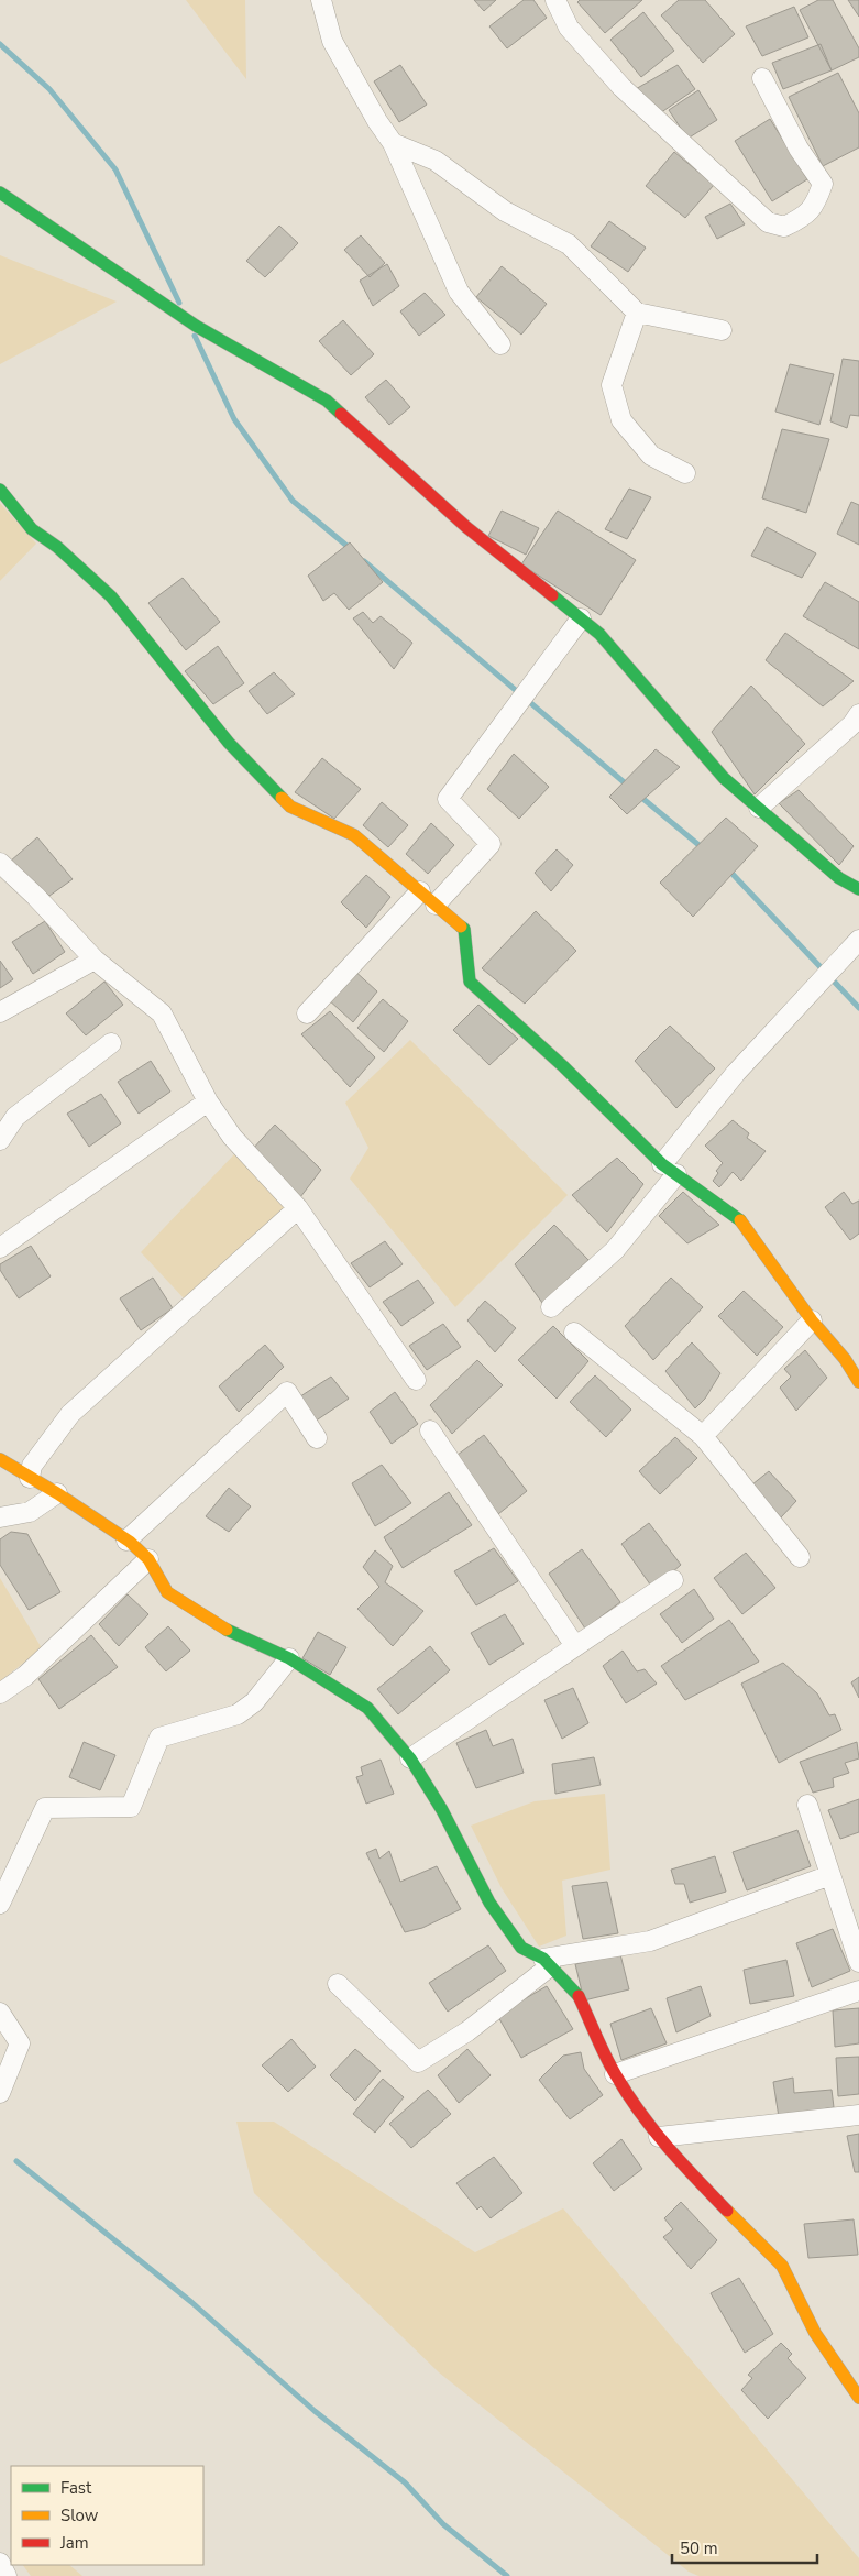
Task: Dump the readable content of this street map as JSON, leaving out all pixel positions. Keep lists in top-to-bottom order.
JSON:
{
  "legend": ["Fast", "Slow", "Jam"],
  "scale_bar": "50 m"
}
